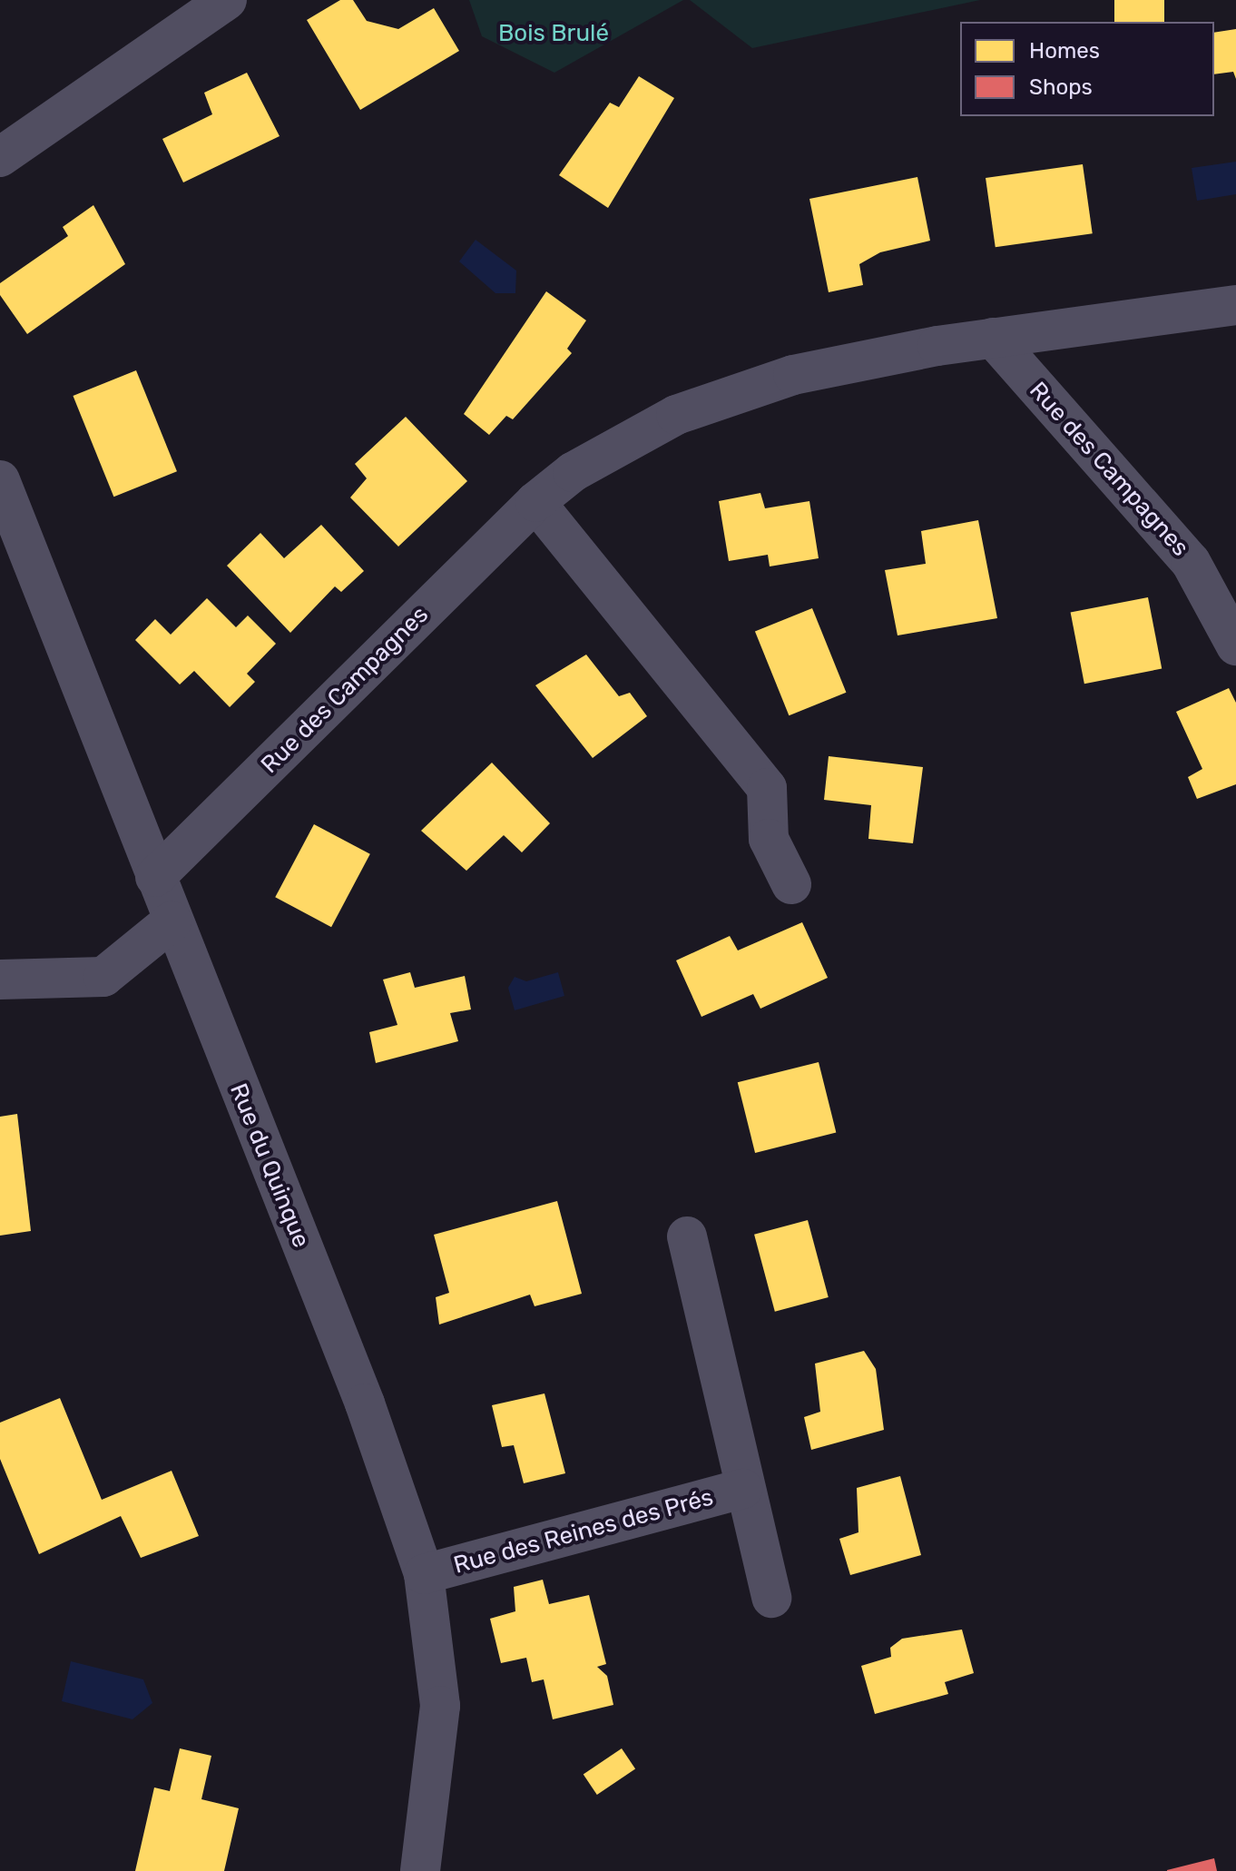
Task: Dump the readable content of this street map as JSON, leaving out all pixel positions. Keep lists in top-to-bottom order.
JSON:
{
  "streets": {
    "street": ["Rue des Campagnes", "Rue du Quinque", "Rue des Reines des Prés"]
  },
  "crossings": [
    ["Rue des Campagnes", "Rue du Quinque"],
    ["Rue du Quinque", "Rue des Reines des Prés"]
  ],
  "parks": ["Bois Brulé"],
  "legend": ["Homes", "Shops"]
}
